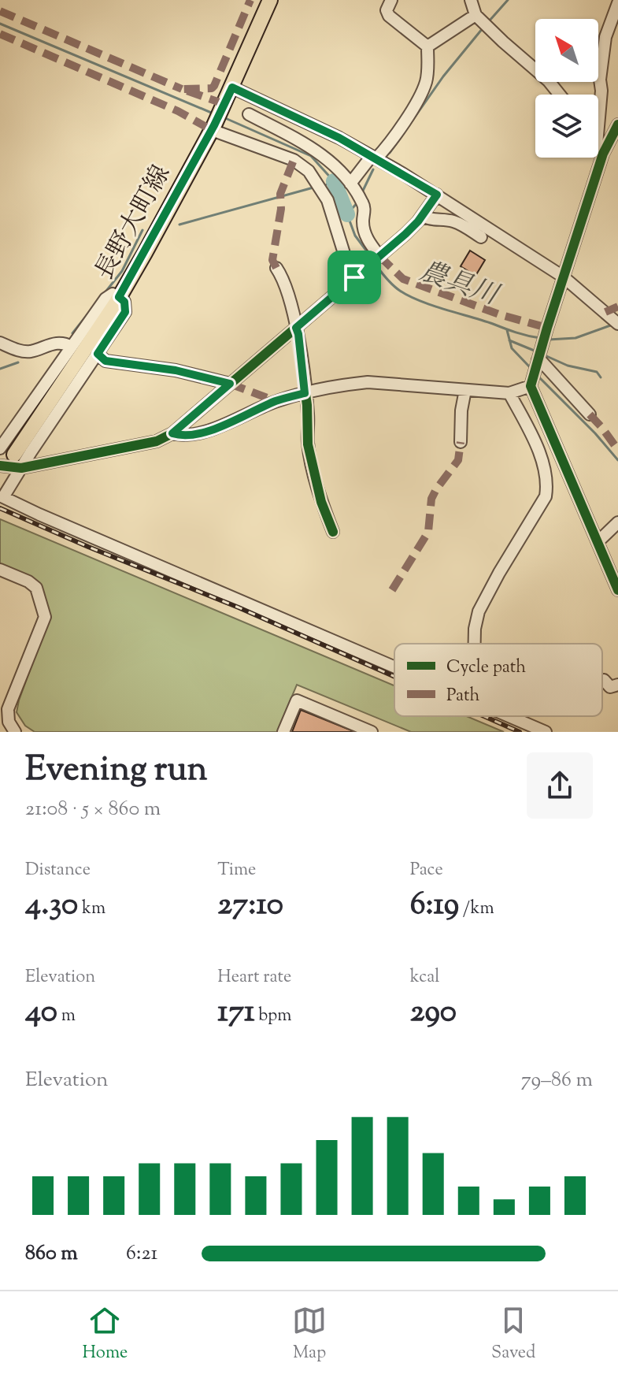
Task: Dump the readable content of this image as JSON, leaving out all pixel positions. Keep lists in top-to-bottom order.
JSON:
{
  "streets": {
    "main road": ["長野大町線"]
  },
  "water": ["農具川"],
  "legend": ["Cycle path", "Path"],
  "north": "top left",
  "page": {
    "heading": ["Evening run", "21:08 · 5 × 860 m"],
    "stats": [
      ["Distance", "4.30 km"],
      ["Time", "27:10"],
      ["Pace", "6:19 /km"],
      ["Elevation", "40 m"],
      ["Heart rate", "171 bpm"],
      ["kcal", "290"]
    ],
    "chart": ["Elevation", "79–86 m"],
    "list": [
      {
        "name": "860 m",
        "note": "6:21"
      }
    ],
    "tabs": ["Home", "Map", "Saved"]
  }
}
